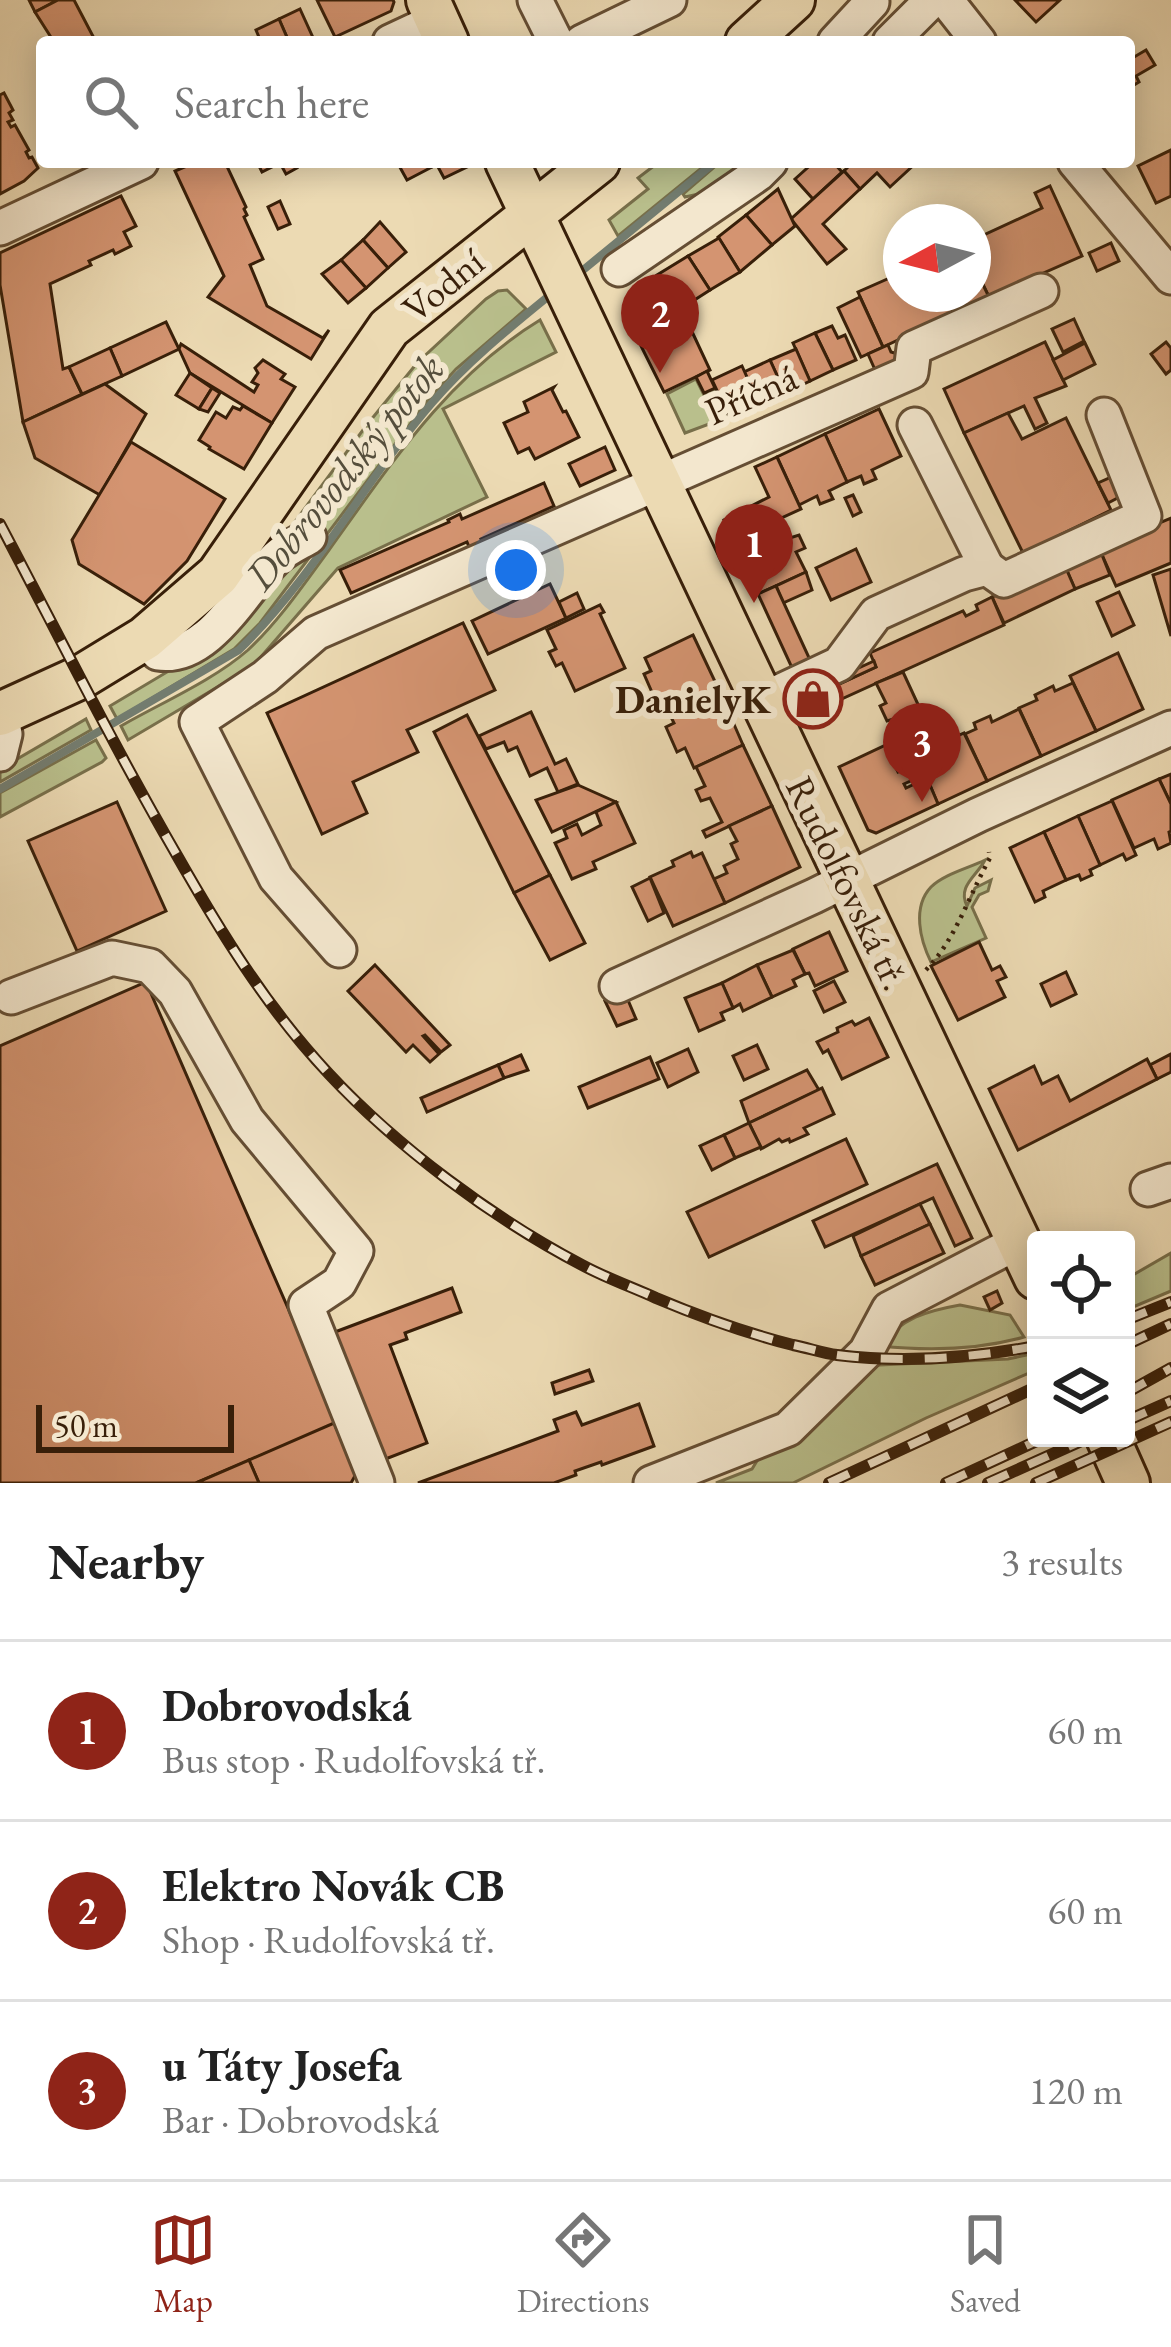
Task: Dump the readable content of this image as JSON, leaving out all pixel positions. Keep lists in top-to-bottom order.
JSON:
{
  "streets": {
    "main road": ["Vodní", "Rudolfovská tř."],
    "street": ["Příčná"]
  },
  "crossings": [
    ["Vodní", "Rudolfovská tř."],
    ["Příčná", "Rudolfovská tř."]
  ],
  "water": ["Dobrovodský potok"],
  "places": {
    "shop": ["DanielyK"]
  },
  "scale_bar": "50 m",
  "north": "left",
  "page": {
    "search": "Search here",
    "pins": ["2", "1", "3"],
    "scale": "50 m",
    "heading": ["Nearby", "3 results"],
    "list": [
      {
        "mark": "1",
        "name": "Dobrovodská",
        "note": "Bus stop · Rudolfovská tř.",
        "value": "60 m"
      },
      {
        "mark": "2",
        "name": "Elektro Novák CB",
        "note": "Shop · Rudolfovská tř.",
        "value": "60 m"
      },
      {
        "mark": "3",
        "name": "u Táty Josefa",
        "note": "Bar · Dobrovodská",
        "value": "120 m"
      }
    ],
    "nav": ["Map", "Directions", "Saved"]
  }
}
